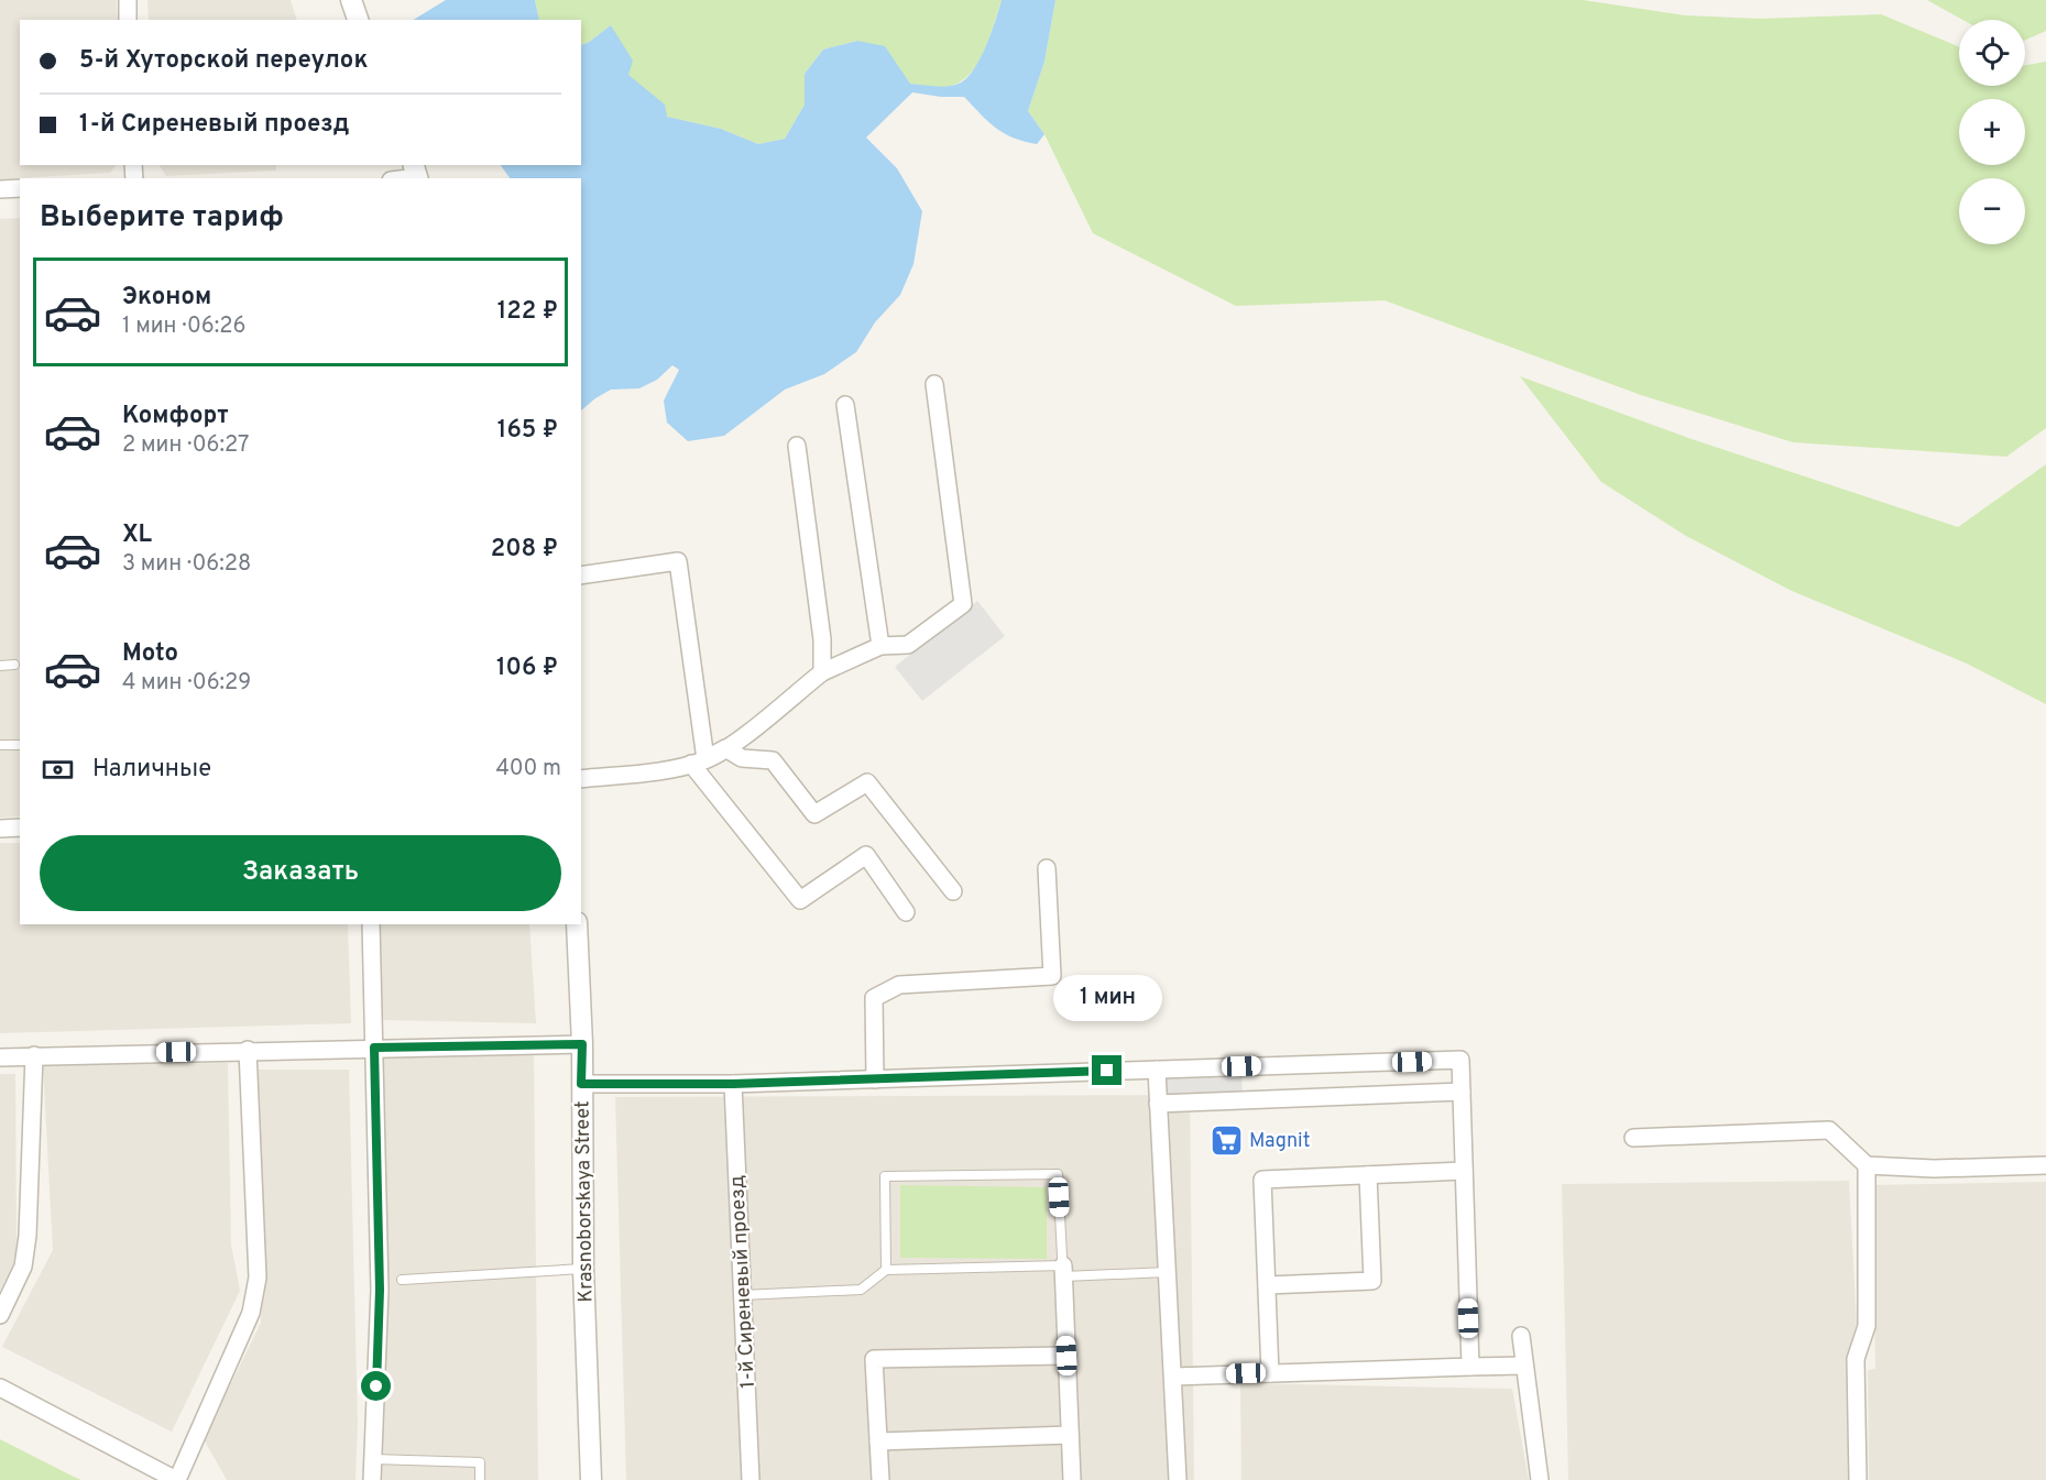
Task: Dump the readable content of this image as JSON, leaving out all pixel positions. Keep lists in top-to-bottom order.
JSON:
{
  "streets": {
    "street": ["Krasnoborskaya Street", "1-й Сиреневый проезд"]
  },
  "places": {
    "supermarket": ["Magnit"]
  },
  "page": {
    "map_buttons": ["+", "−"],
    "banner": ["5-й Хуторской переулок", "1-й Сиреневый проезд"],
    "heading": "Выберите тариф",
    "list": [
      {
        "name": "Эконом",
        "note": "1 мин · 06:26",
        "value": "122 ₽"
      },
      {
        "name": "Комфорт",
        "note": "2 мин · 06:27",
        "value": "165 ₽"
      },
      {
        "name": "XL",
        "note": "3 мин · 06:28",
        "value": "208 ₽"
      },
      {
        "name": "Moto",
        "note": "4 мин · 06:29",
        "value": "106 ₽"
      }
    ],
    "pay": ["Наличные", "400 m"],
    "buttons": "Заказать",
    "bubble": "1 мин"
  }
}
